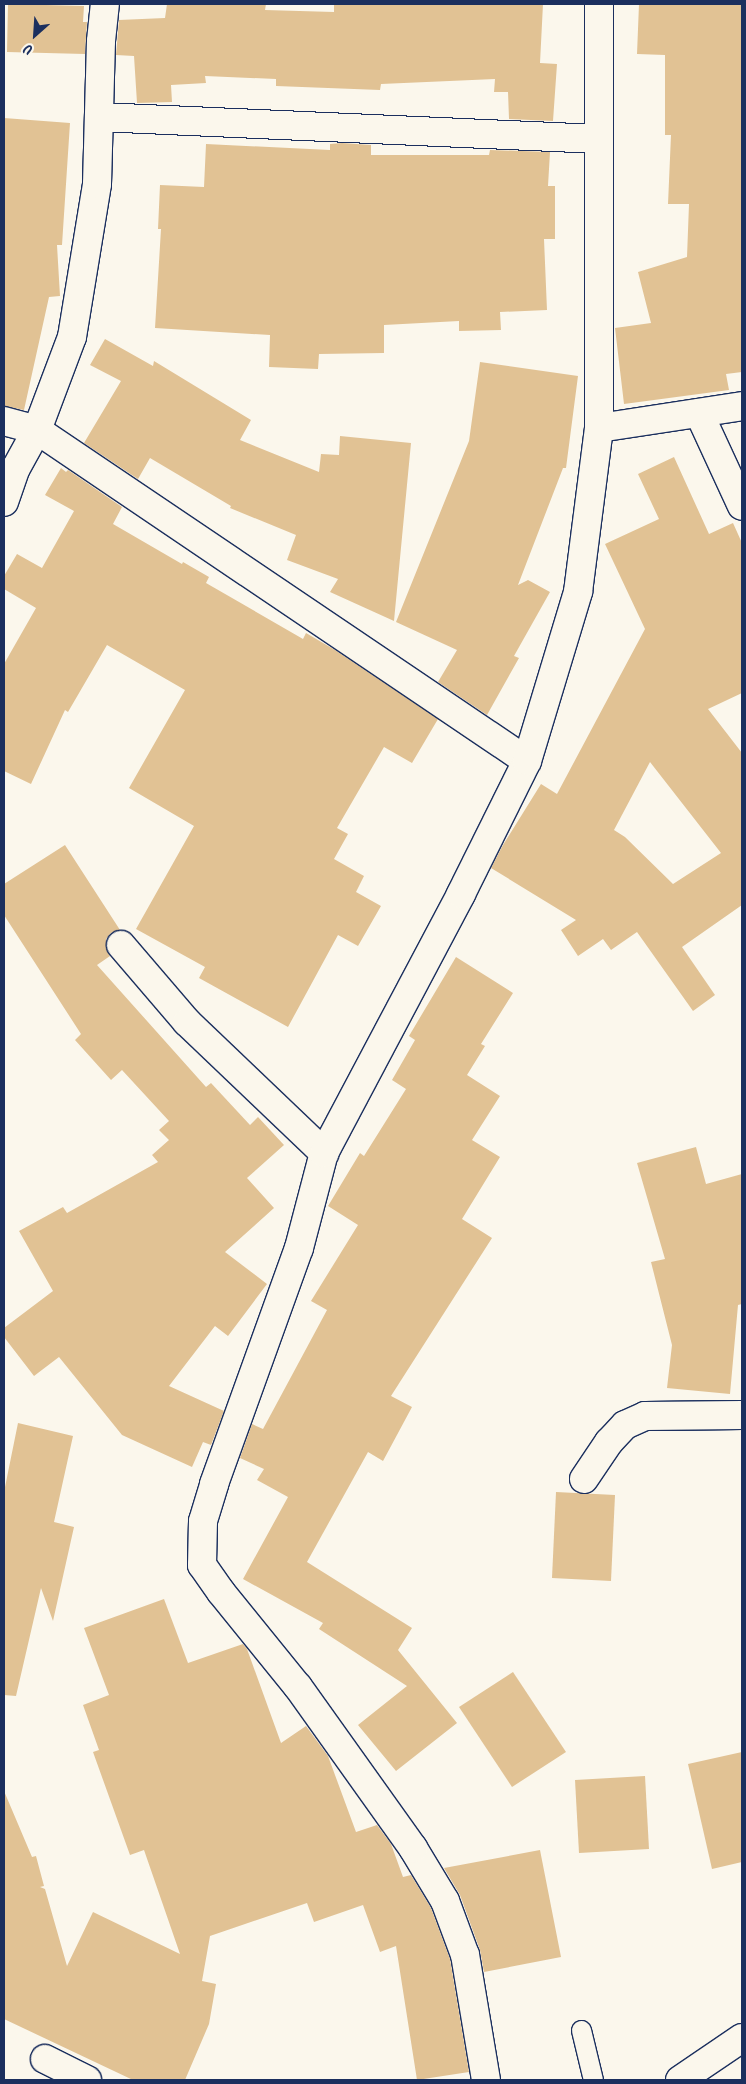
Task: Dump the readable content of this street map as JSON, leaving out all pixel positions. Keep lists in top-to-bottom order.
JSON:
{
  "north": "bottom left"
}
